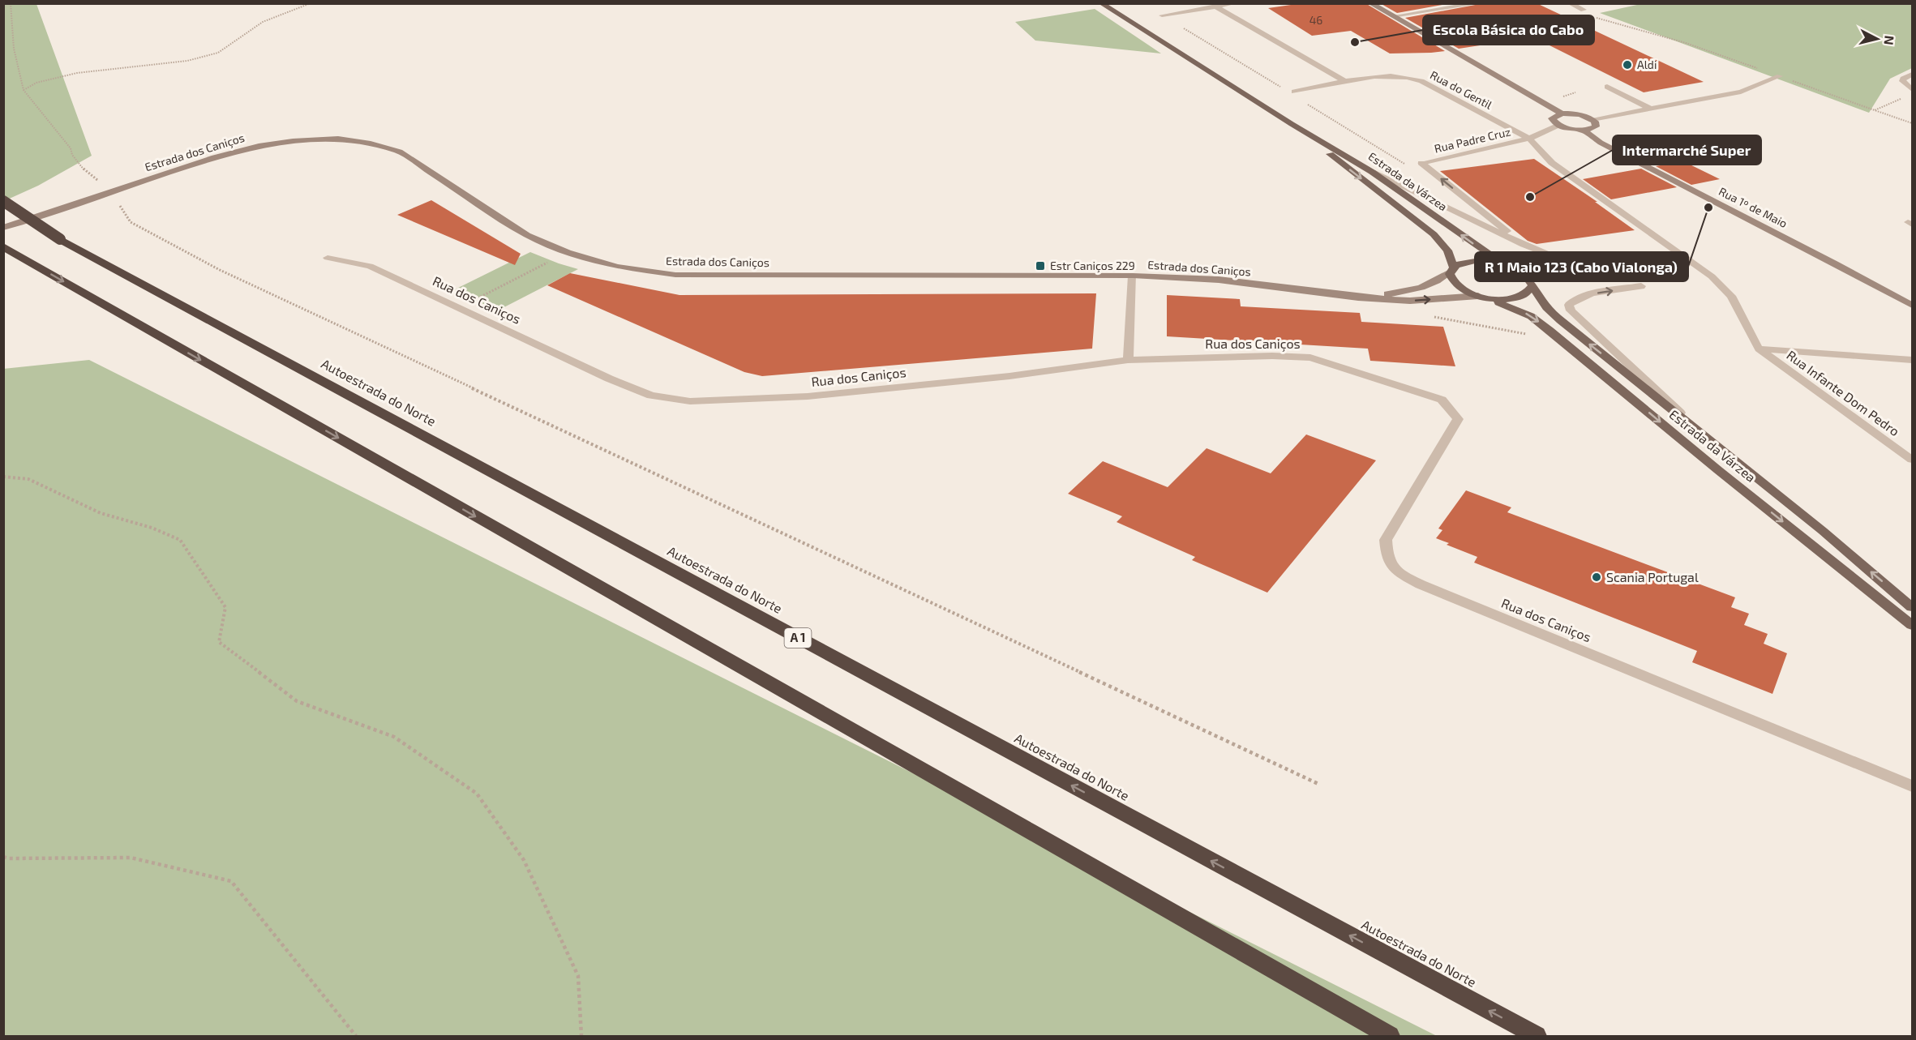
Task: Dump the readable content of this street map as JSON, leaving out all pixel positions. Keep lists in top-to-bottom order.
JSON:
{
  "streets": {
    "highway": ["Autoestrada do Norte", "A 1"],
    "main road": ["Estrada da Várzea"],
    "street": [
      "Rua do Gentil",
      "Rua Padre Cruz",
      "Estrada dos Caniços",
      "Rua 1º de Maio",
      "Rua dos Caniços",
      "Rua Infante Dom Pedro"
    ]
  },
  "crossings": [
    ["Rua do Gentil", "Rua Padre Cruz"],
    ["Rua do Gentil", "Rua Infante Dom Pedro"],
    ["Estrada dos Caniços", "Estrada da Várzea"]
  ],
  "places": {
    "other": [
      "Escola Básica do Cabo",
      "Aldi",
      "Intermarché Super",
      "R 1 Maio 123 (Cabo Vialonga)",
      "Scania Portugal"
    ],
    "transit": ["Estr Caniços 229"]
  },
  "house_numbers": ["46"],
  "north": "right"
}
